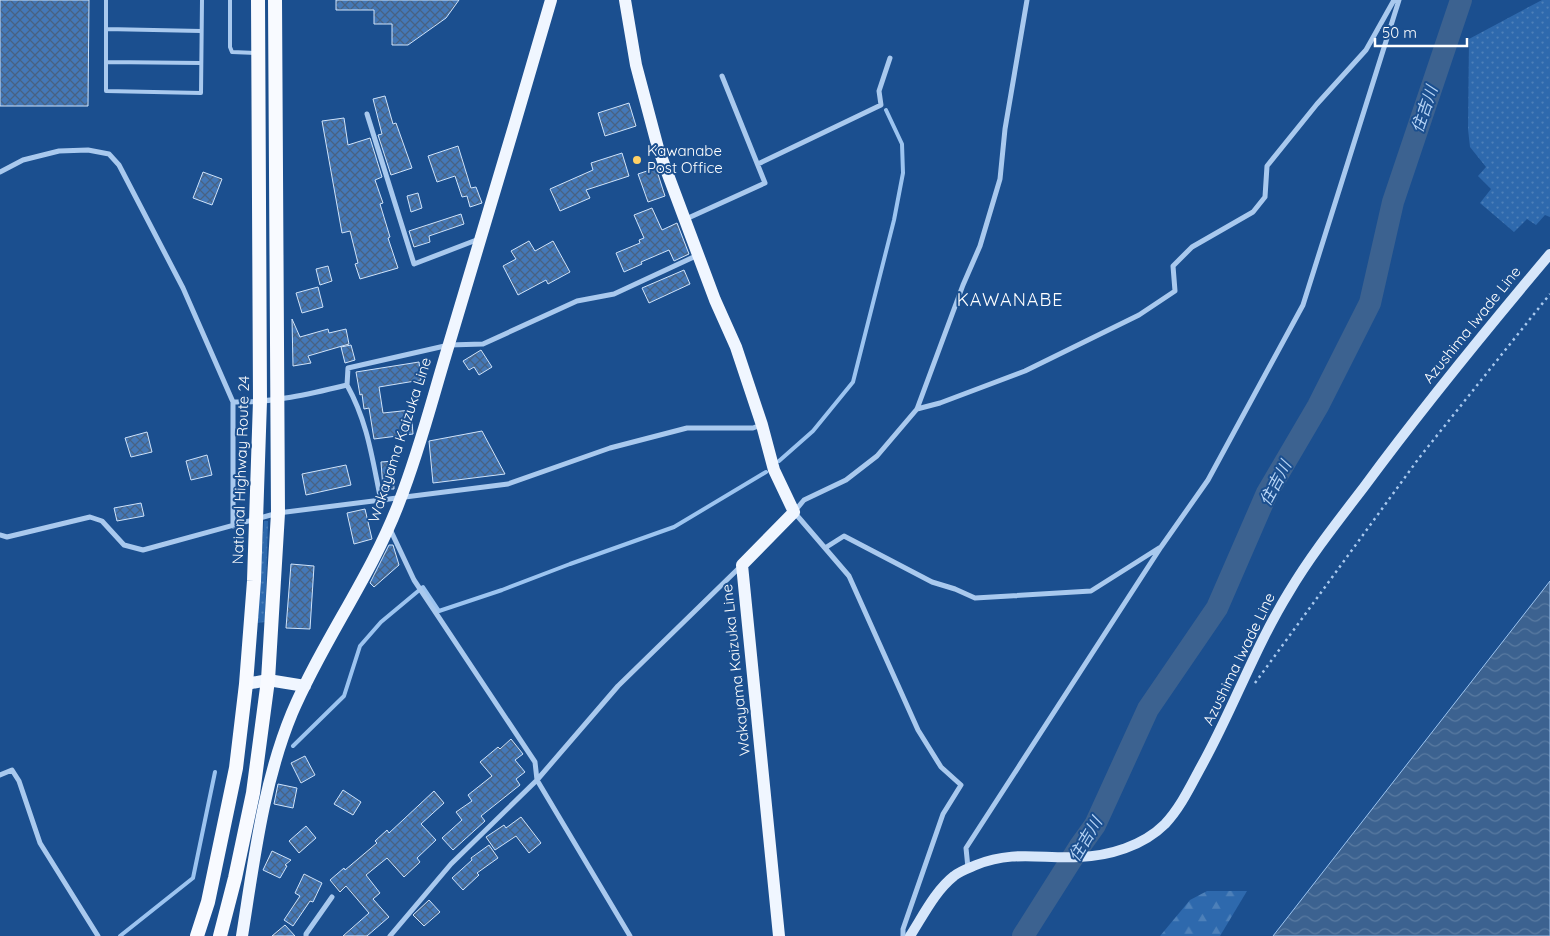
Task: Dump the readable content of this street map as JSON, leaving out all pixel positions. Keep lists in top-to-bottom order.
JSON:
{
  "streets": {
    "highway": ["National Highway Route 24"],
    "main road": ["Azushima Iwade Line", "Wakayama Kaizuka Line"]
  },
  "districts": ["KAWANABE"],
  "water": ["住吉川"],
  "places": ["Kawanabe Post Office"],
  "scale_bar": "50 m"
}
